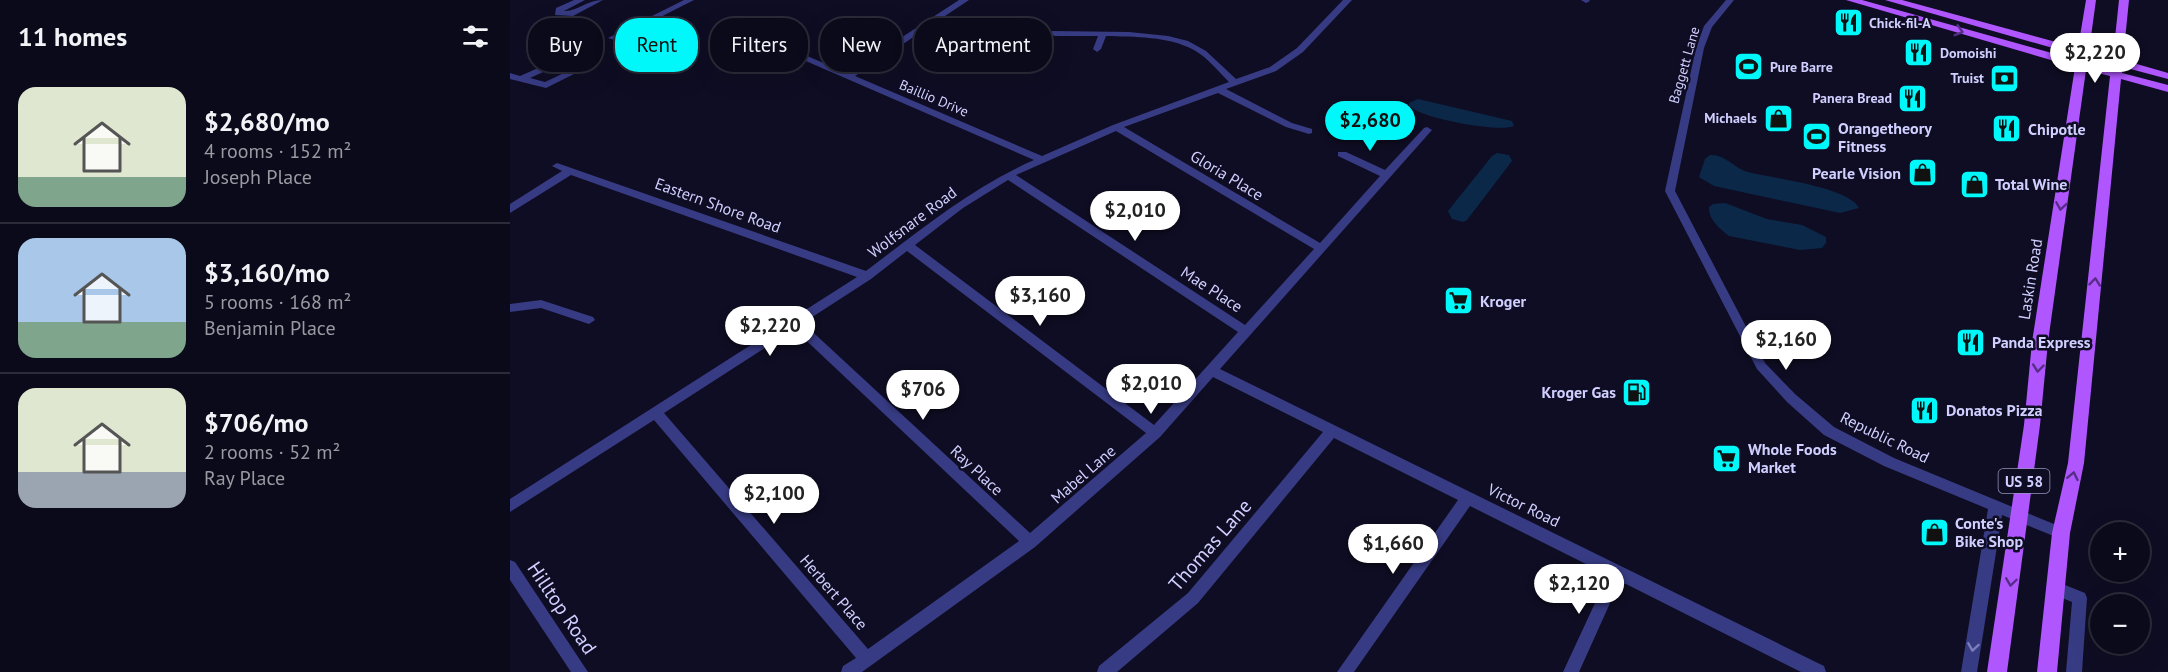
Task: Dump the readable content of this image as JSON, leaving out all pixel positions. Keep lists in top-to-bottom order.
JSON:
{
  "streets": {
    "main road": ["Laskin Road", "US 58"],
    "street": [
      "Baggett Lane",
      "Baillio Drive",
      "Gloria Place",
      "Eastern Shore Road",
      "Wolfsnare Road",
      "Mae Place",
      "Republic Road",
      "Ray Place",
      "Mabel Lane",
      "Victor Road",
      "Thomas Lane",
      "Herbert Place",
      "Hilltop Road"
    ]
  },
  "crossings": [
    ["Baggett Lane", "Republic Road"],
    ["Baillio Drive", "Wolfsnare Road"],
    ["Gloria Place", "Wolfsnare Road"],
    ["Gloria Place", "Mabel Lane"],
    ["Eastern Shore Road", "Wolfsnare Road"],
    ["Wolfsnare Road", "Mae Place"],
    ["Wolfsnare Road", "Ray Place"],
    ["Wolfsnare Road", "Herbert Place"],
    ["Laskin Road", "Republic Road"],
    ["Mae Place", "Mabel Lane"],
    ["Republic Road", "US 58"],
    ["Ray Place", "Mabel Lane"],
    ["Mabel Lane", "Victor Road"],
    ["Mabel Lane", "Herbert Place"],
    ["Victor Road", "Thomas Lane"]
  ],
  "places": {
    "restaurant": [
      "Chick-fil-A",
      "Domoishi",
      "Panera Bread",
      "Chipotle",
      "Panda Express",
      "Donatos Pizza"
    ],
    "sports": ["Pure Barre", "Orangetheory Fitness"],
    "bank": ["Truist"],
    "shop": [
      "Michaels",
      "Pearle Vision",
      "Total Wine",
      "Conte's Bike Shop"
    ],
    "supermarket": ["Kroger", "Whole Foods Market"],
    "fuel station": ["Kroger Gas"]
  },
  "page": {
    "heading": "11 homes",
    "chip": [
      "Buy",
      "Rent",
      "Filters",
      "New",
      "Apartment"
    ],
    "price": [
      "$2,220",
      "$2,680",
      "$2,010",
      "$3,160",
      "$2,220",
      "$2,160",
      "$2,010",
      "$706",
      "$2,100",
      "$1,660",
      "$2,120"
    ],
    "list": [
      {
        "name": "$2,680/mo",
        "note": "4 rooms · 152 m² · Joseph Place"
      },
      {
        "name": "$3,160/mo",
        "note": "5 rooms · 168 m² · Benjamin Place"
      },
      {
        "name": "$706/mo",
        "note": "2 rooms · 52 m² · Ray Place"
      }
    ],
    "map_buttons": ["+", "−"]
  }
}
